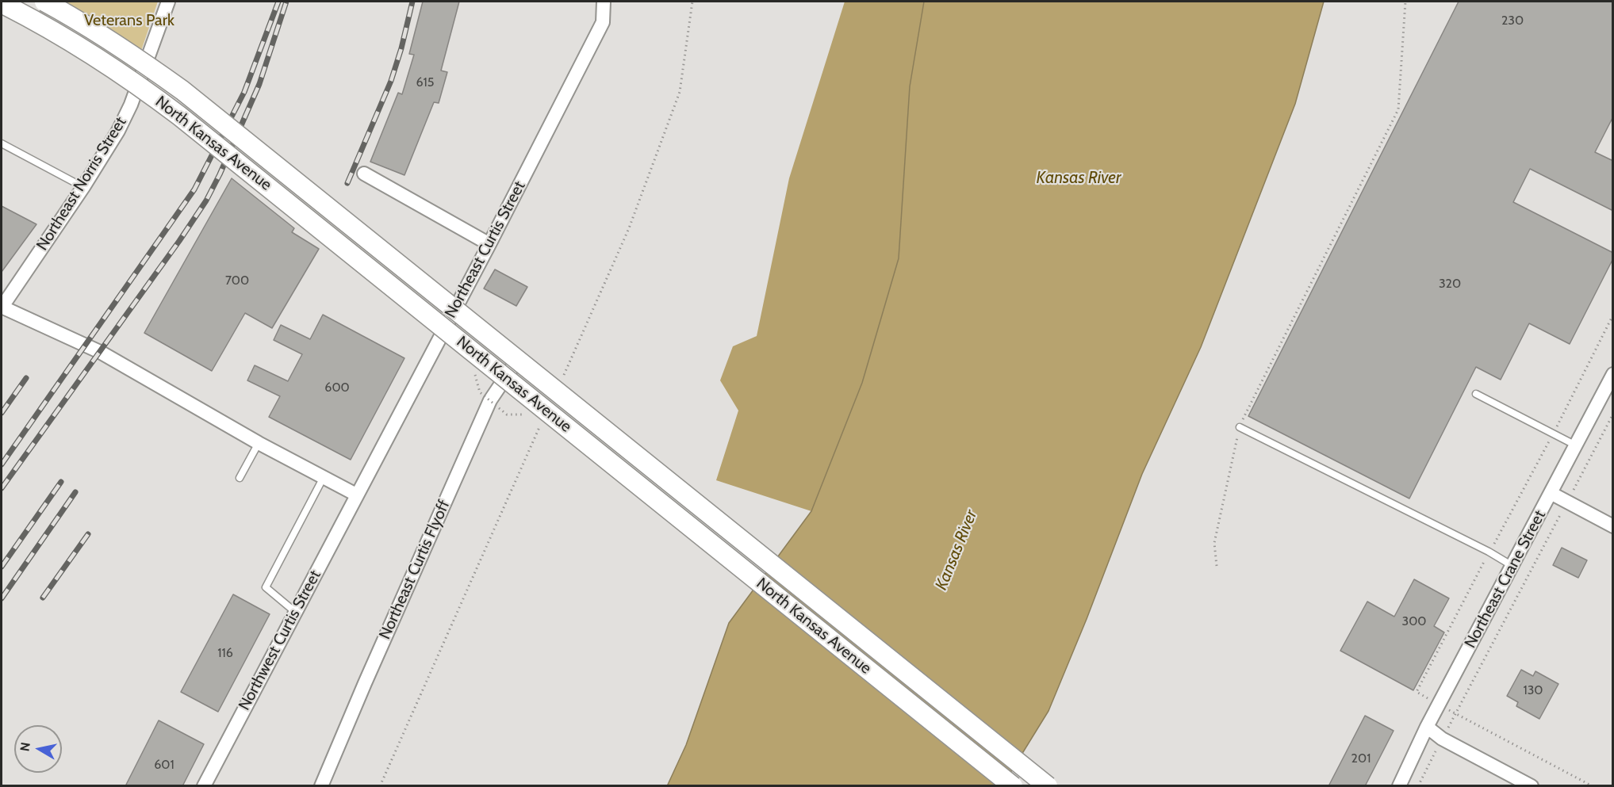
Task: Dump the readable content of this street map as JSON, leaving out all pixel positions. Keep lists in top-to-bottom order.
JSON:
{
  "streets": {
    "main road": ["North Kansas Avenue"],
    "street": [
      "Northeast Norris Street",
      "Northeast Curtis Street",
      "Northeast Curtis Flyoff",
      "Northeast Crane Street",
      "Northwest Curtis Street"
    ]
  },
  "crossings": [
    ["North Kansas Avenue", "Northeast Curtis Flyoff"],
    ["Northeast Curtis Street", "Northwest Curtis Street"]
  ],
  "water": ["Kansas River"],
  "parks": ["Veterans Park"],
  "house_numbers": [
    "230",
    "615",
    "700",
    "320",
    "600",
    "300",
    "116",
    "130",
    "201",
    "601"
  ],
  "north": "left"
}
